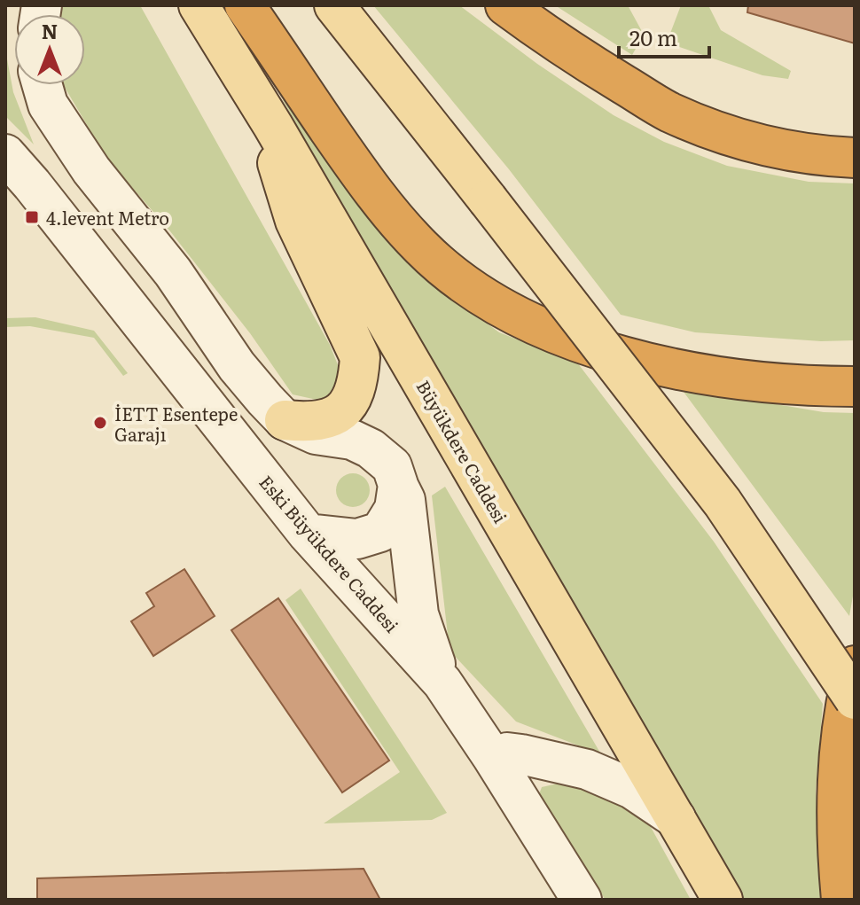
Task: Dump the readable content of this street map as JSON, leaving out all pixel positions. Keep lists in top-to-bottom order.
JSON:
{
  "streets": {
    "main road": ["Büyükdere Caddesi"],
    "street": ["Eski Büyükdere Caddesi"]
  },
  "places": {
    "transit": ["4.levent Metro"],
    "other": ["İETT Esentepe Garajı"]
  },
  "scale_bar": "20 m",
  "north": "top"
}
